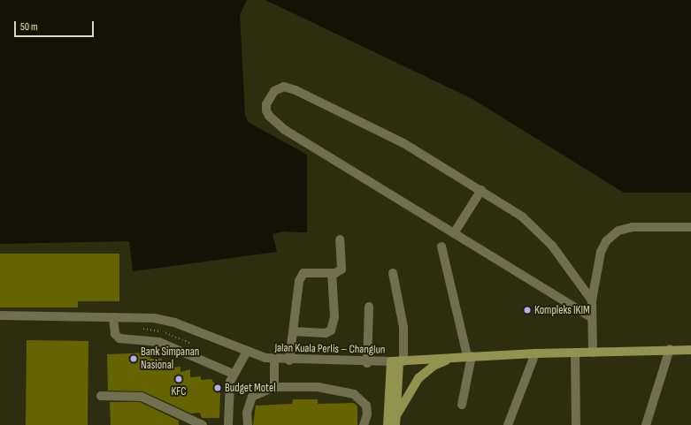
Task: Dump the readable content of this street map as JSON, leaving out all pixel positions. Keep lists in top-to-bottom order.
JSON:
{
  "streets": {
    "main road": ["Jalan Kuala Perlis – Changlun"]
  },
  "places": [
    "Kompleks IKIM",
    "Bank Simpanan Nasional",
    "KFC",
    "Budget Motel"
  ],
  "scale_bar": "50 m"
}
